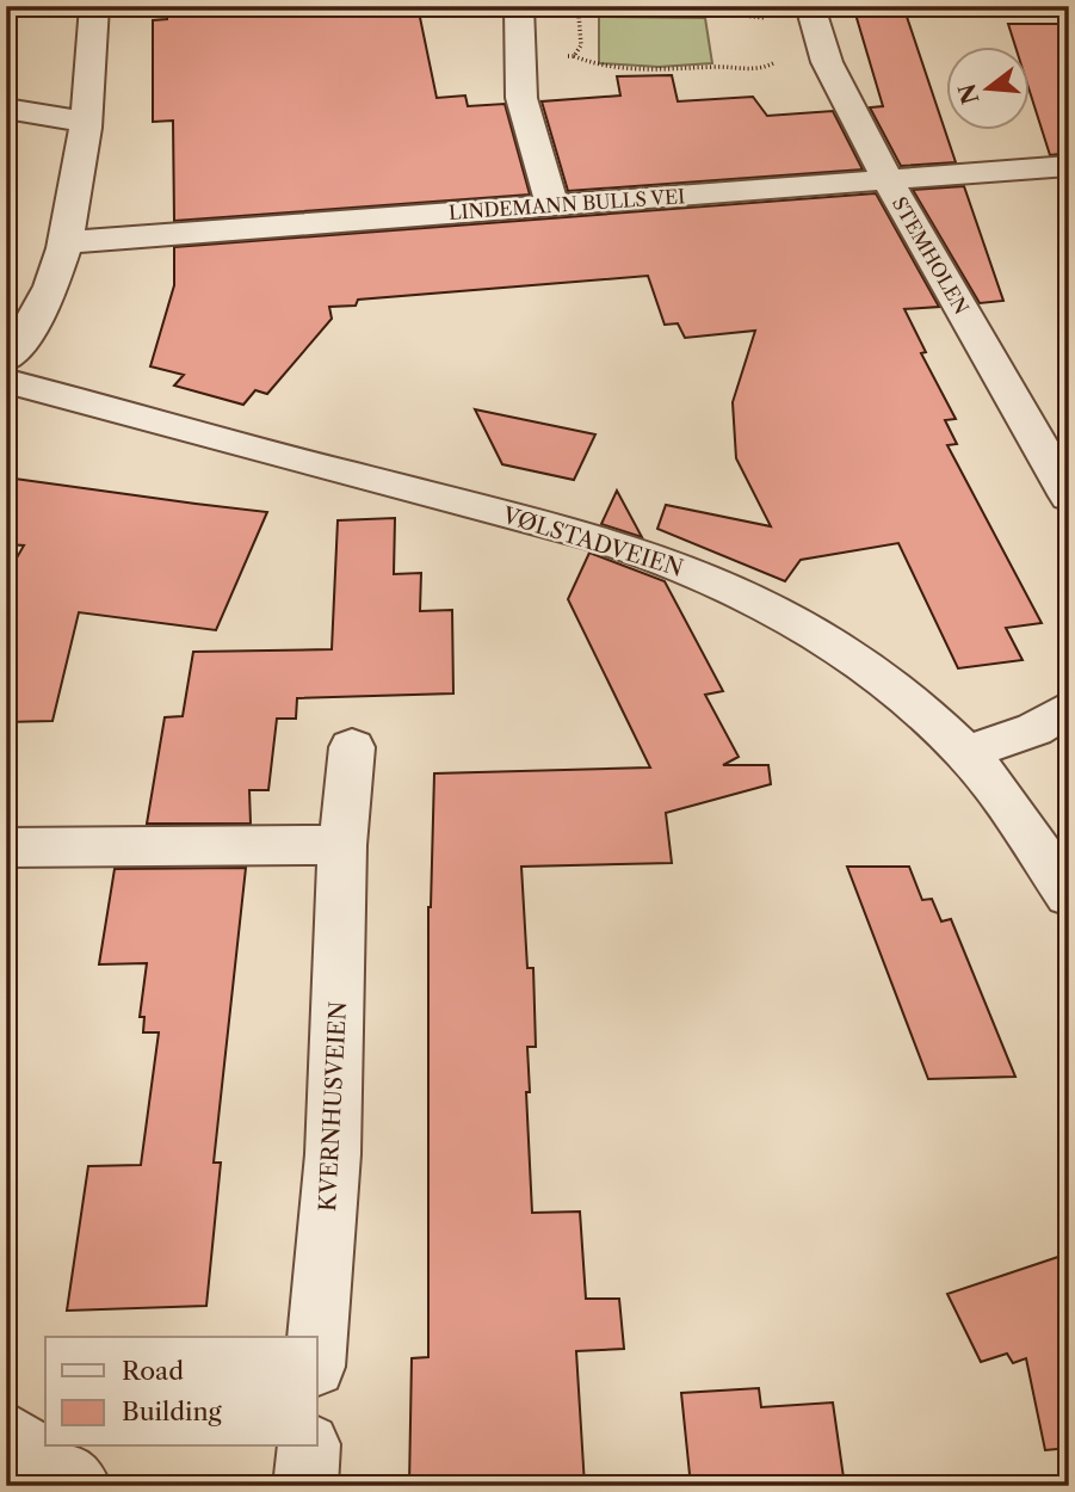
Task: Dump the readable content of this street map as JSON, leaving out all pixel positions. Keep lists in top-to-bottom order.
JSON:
{
  "streets": {
    "street": [
      "LINDEMANN BULLS VEI",
      "STEMHOLEN",
      "VØLSTADVEIEN",
      "KVERNHUSVEIEN"
    ]
  },
  "crossings": [
    ["LINDEMANN BULLS VEI", "STEMHOLEN"]
  ],
  "legend": ["Road", "Building"],
  "north": "left"
}
